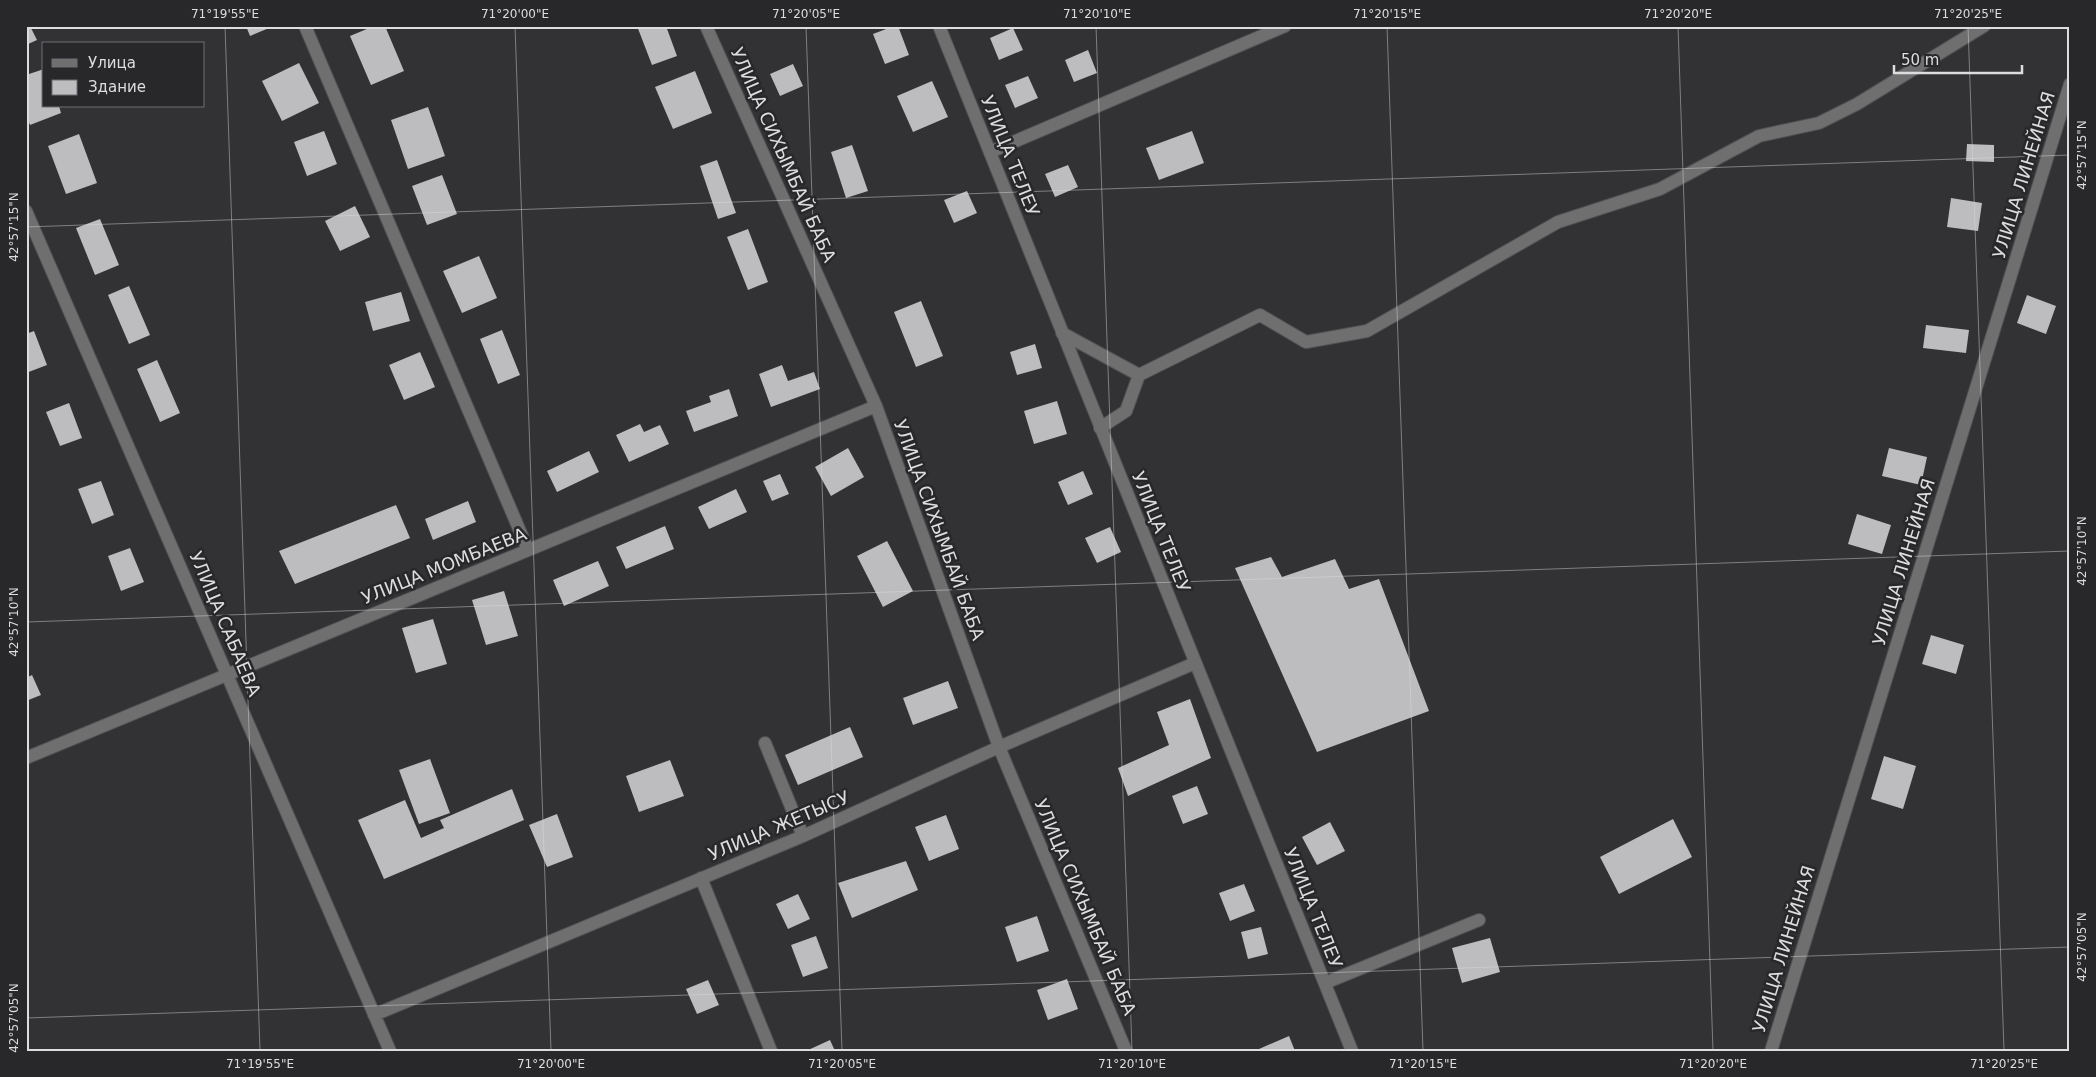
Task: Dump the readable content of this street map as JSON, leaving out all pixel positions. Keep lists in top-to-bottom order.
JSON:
{
  "streets": {
    "street": [
      "УЛИЦА СИХЫМБАЙ БАБА",
      "УЛИЦА ТЕЛЕУ",
      "УЛИЦА ЛИНЕЙНАЯ",
      "УЛИЦА МОМБАЕВА",
      "УЛИЦА САБАЕВА",
      "УЛИЦА ЖЕТЫСУ"
    ]
  },
  "crossings": [
    ["УЛИЦА СИХЫМБАЙ БАБА", "УЛИЦА МОМБАЕВА"],
    ["УЛИЦА СИХЫМБАЙ БАБА", "УЛИЦА ЖЕТЫСУ"],
    ["УЛИЦА ТЕЛЕУ", "УЛИЦА ЖЕТЫСУ"],
    ["УЛИЦА МОМБАЕВА", "УЛИЦА САБАЕВА"],
    ["УЛИЦА САБАЕВА", "УЛИЦА ЖЕТЫСУ"]
  ],
  "legend": ["Улица", "Здание"],
  "scale_bar": "50 m",
  "coordinates": [
    "71°19'55\"E",
    "71°20'00\"E",
    "71°20'05\"E",
    "71°20'10\"E",
    "71°20'15\"E",
    "71°20'20\"E",
    "71°20'25\"E",
    "42°57'15\"N",
    "42°57'10\"N",
    "42°57'05\"N"
  ]
}
